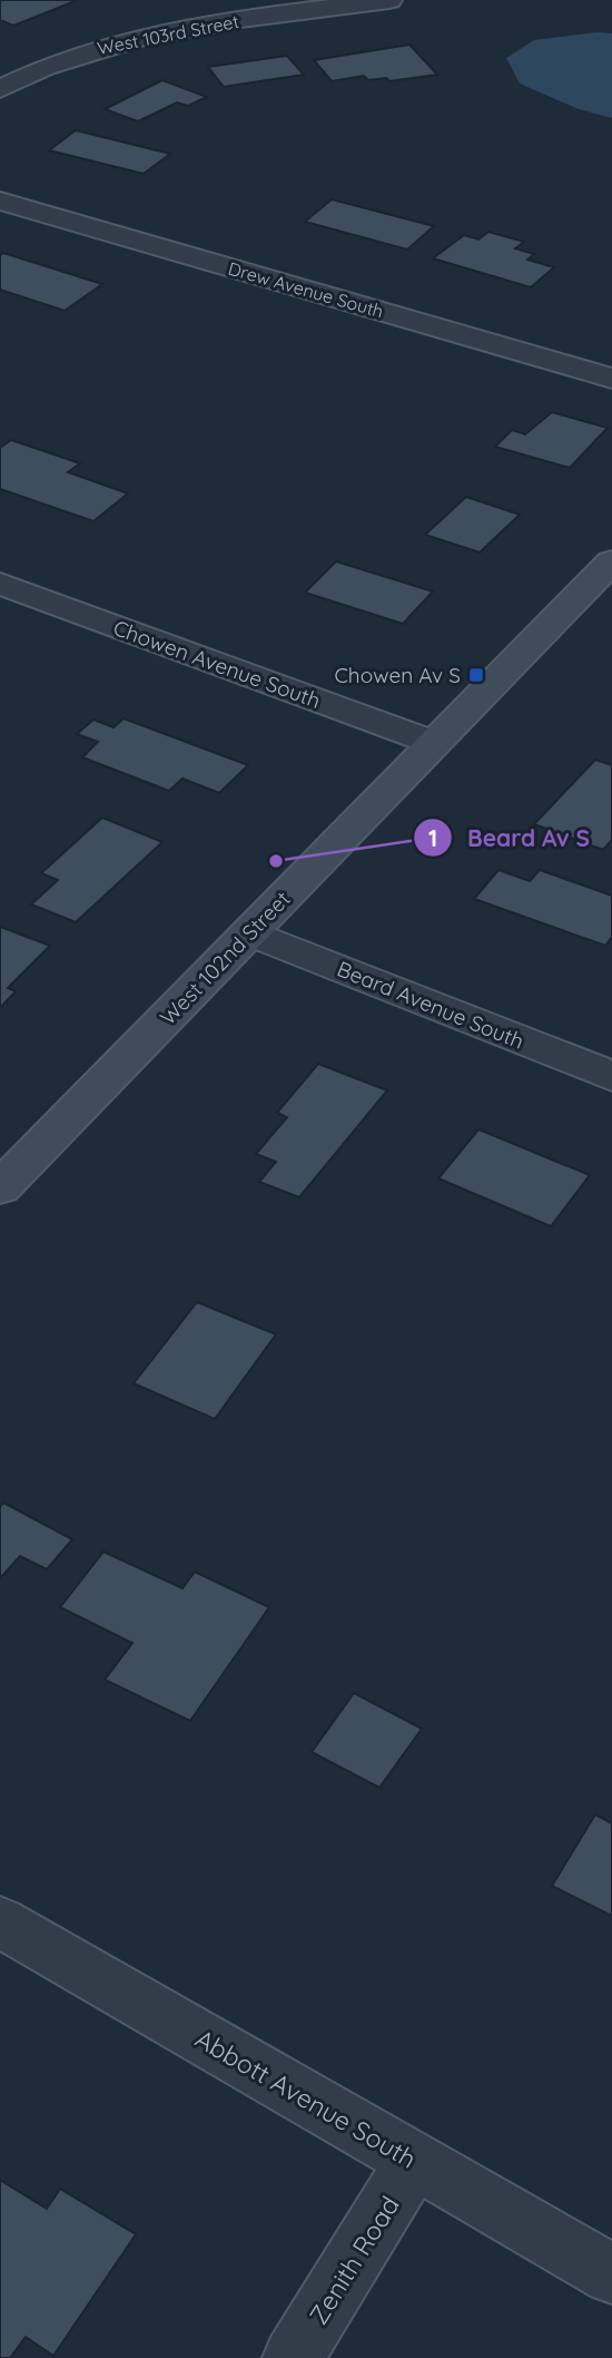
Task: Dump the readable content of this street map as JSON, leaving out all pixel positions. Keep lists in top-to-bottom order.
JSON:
{
  "streets": {
    "street": [
      "West 103rd Street",
      "Drew Avenue South",
      "Chowen Avenue South",
      "West 102nd Street",
      "Beard Avenue South",
      "Abbott Avenue South",
      "Zenith Road"
    ]
  },
  "crossings": [
    ["Chowen Avenue South", "West 102nd Street"],
    ["West 102nd Street", "Beard Avenue South"],
    ["Abbott Avenue South", "Zenith Road"]
  ],
  "places": {
    "transit": ["Chowen Av S"],
    "other": ["Beard Av S"]
  }
}
